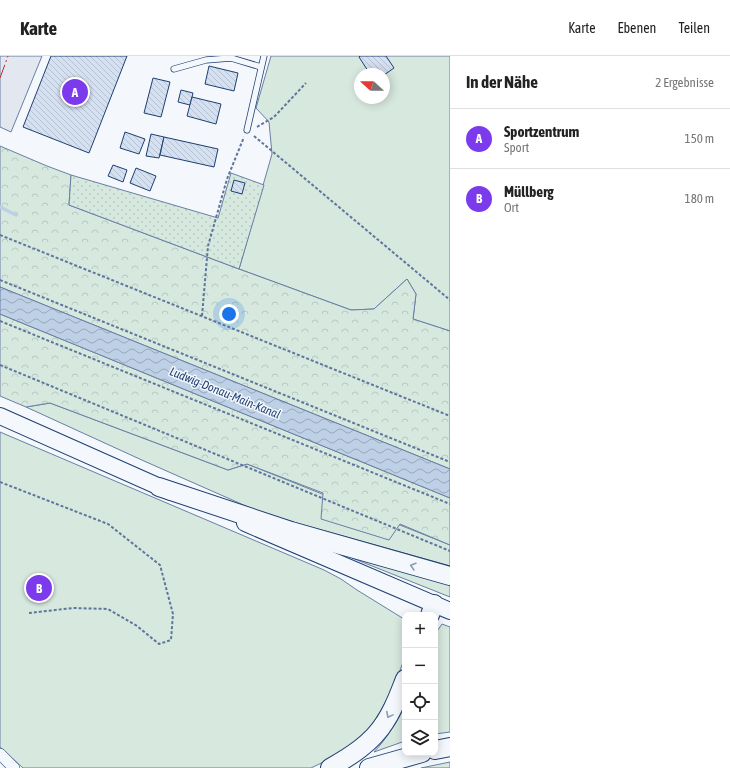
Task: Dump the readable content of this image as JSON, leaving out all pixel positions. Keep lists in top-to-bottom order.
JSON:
{
  "water": ["Ludwig-Donau-Main-Kanal"],
  "north": "left",
  "page": {
    "header": "Karte",
    "nav": ["Karte", "Ebenen", "Teilen"],
    "heading": ["In der Nähe", "2 Ergebnisse"],
    "pins": ["A", "B"],
    "list": [
      {
        "mark": "A",
        "name": "Sportzentrum",
        "note": "Sport",
        "value": "150 m"
      },
      {
        "mark": "B",
        "name": "Müllberg",
        "note": "Ort",
        "value": "180 m"
      }
    ],
    "map_buttons": ["+", "−"]
  }
}
